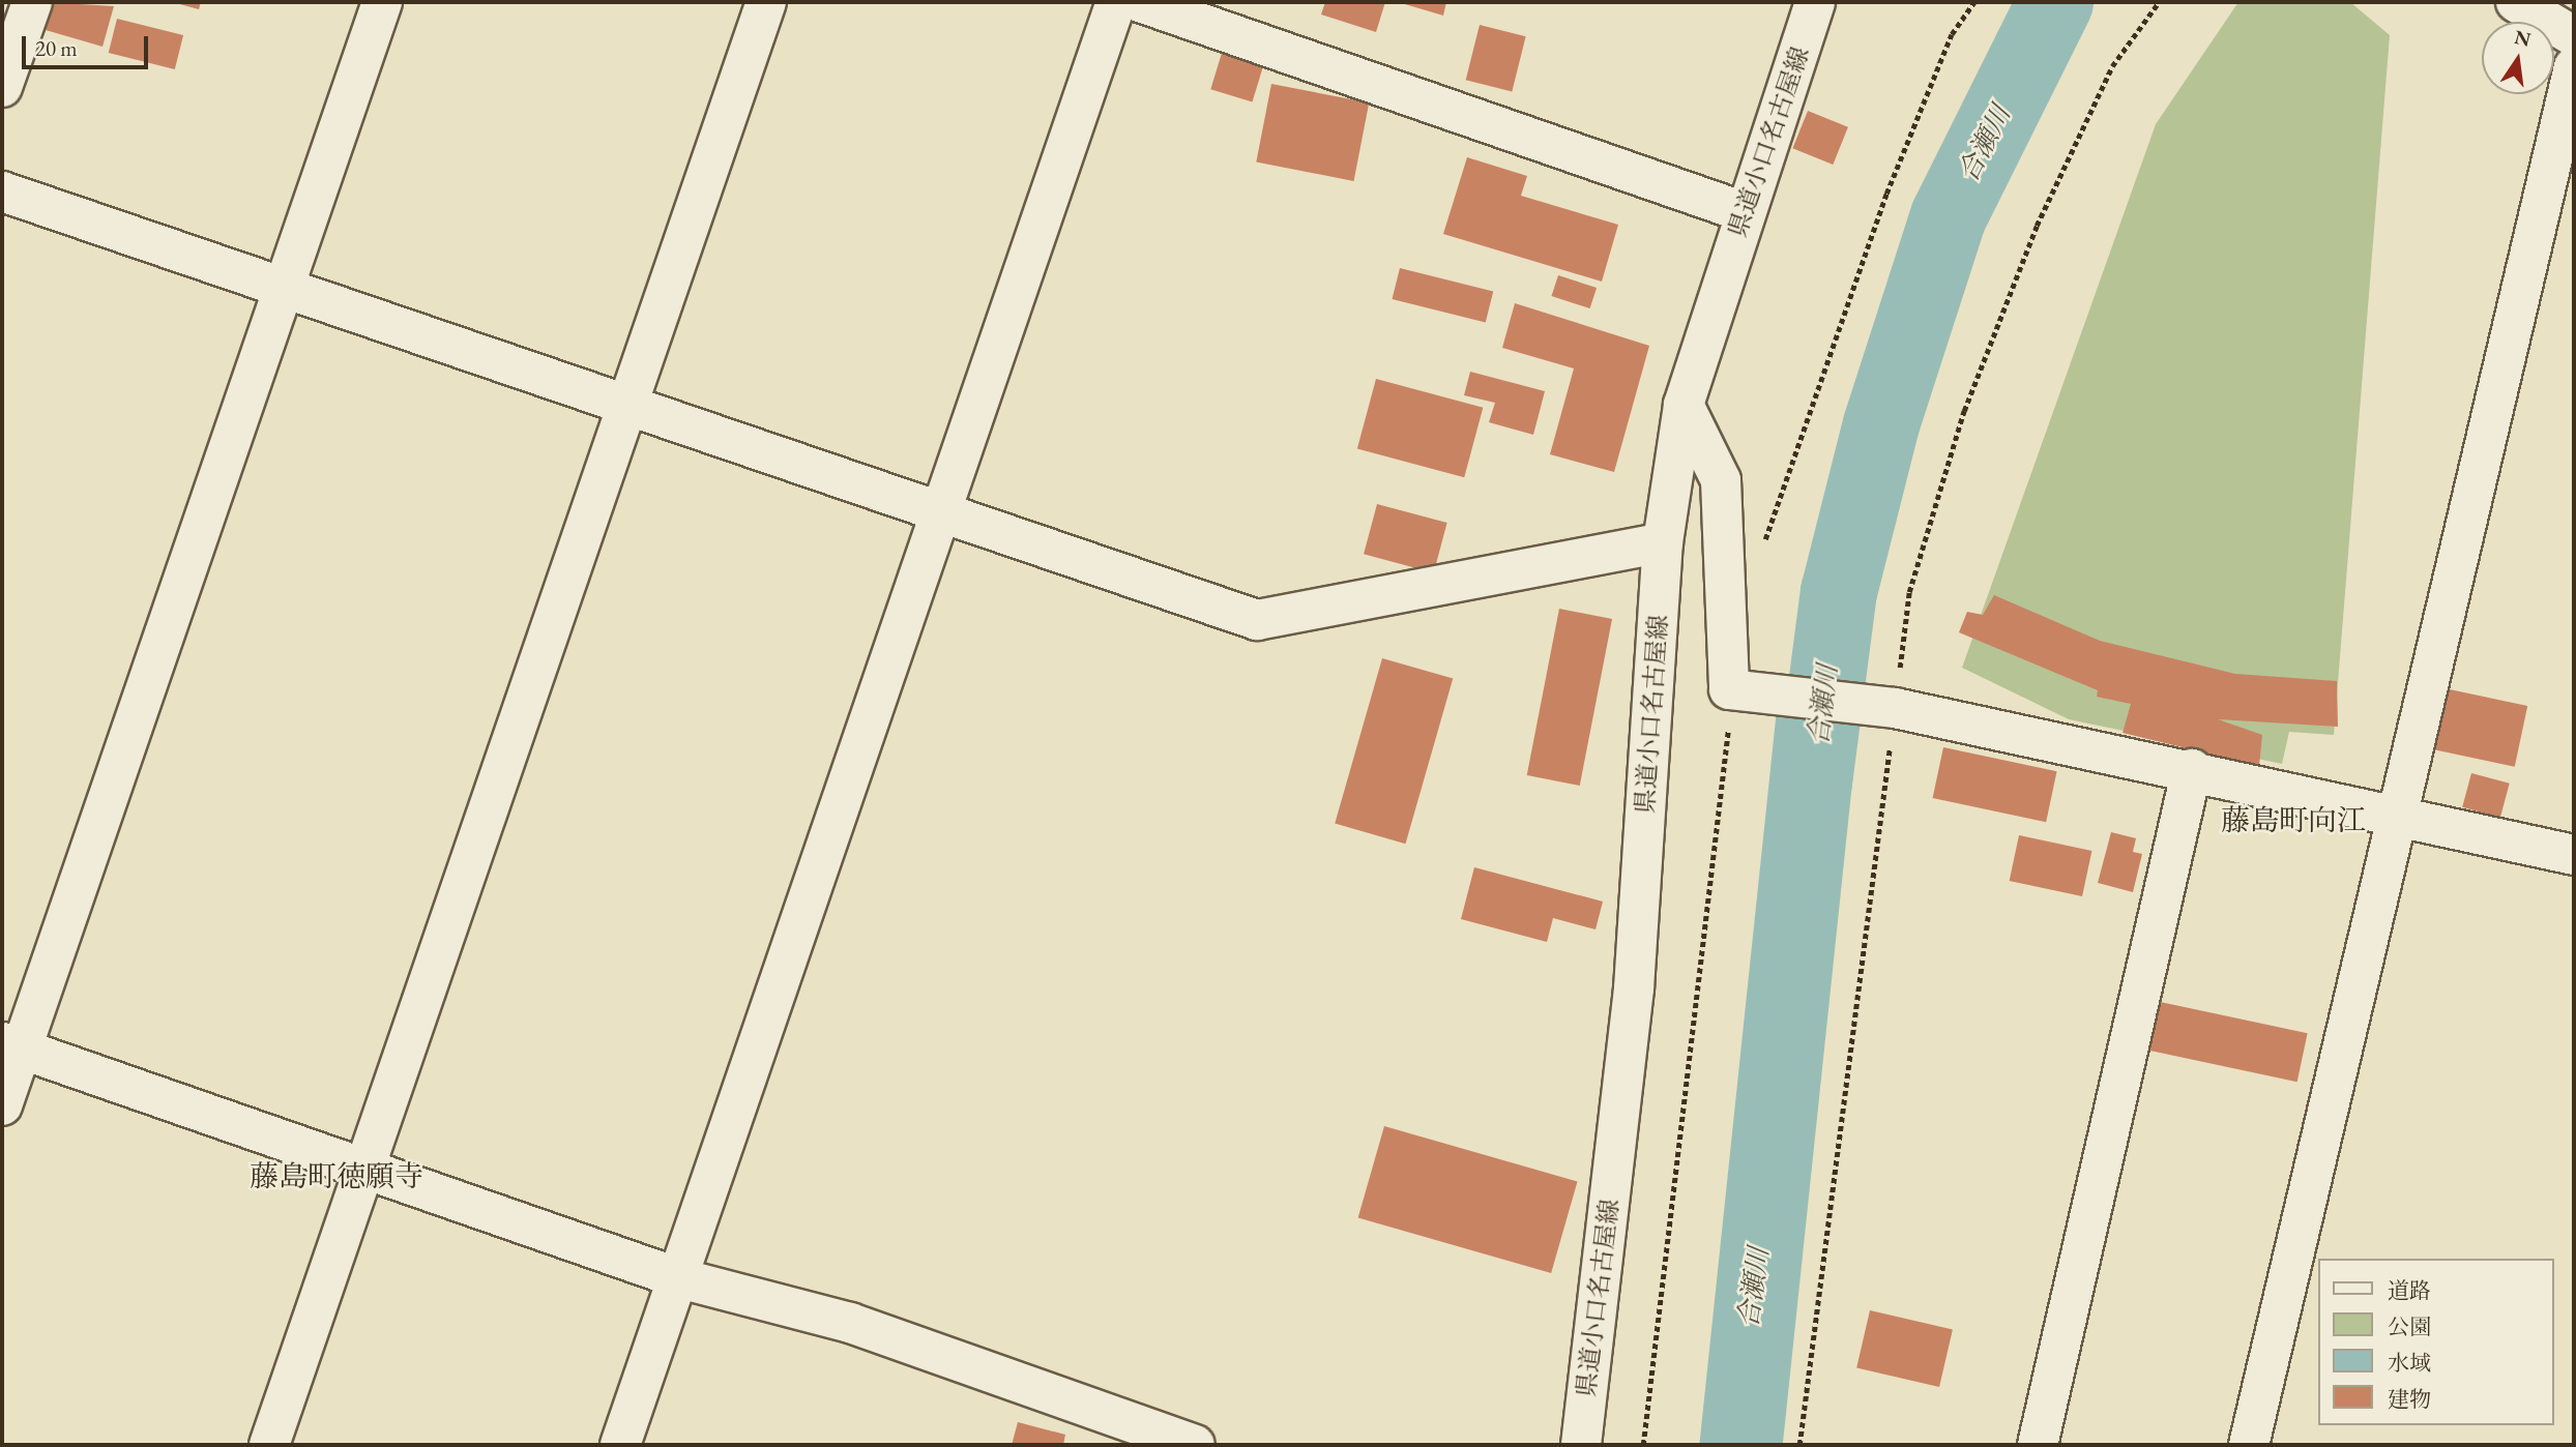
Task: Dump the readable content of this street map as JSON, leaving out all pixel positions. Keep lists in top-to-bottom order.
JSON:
{
  "streets": {
    "street": ["県道小口名古屋線"]
  },
  "districts": ["藤島町向江", "藤島町徳願寺"],
  "water": ["合瀬川"],
  "legend": [
    "道路",
    "公園",
    "水域",
    "建物"
  ],
  "scale_bar": "20 m",
  "north": "top"
}
